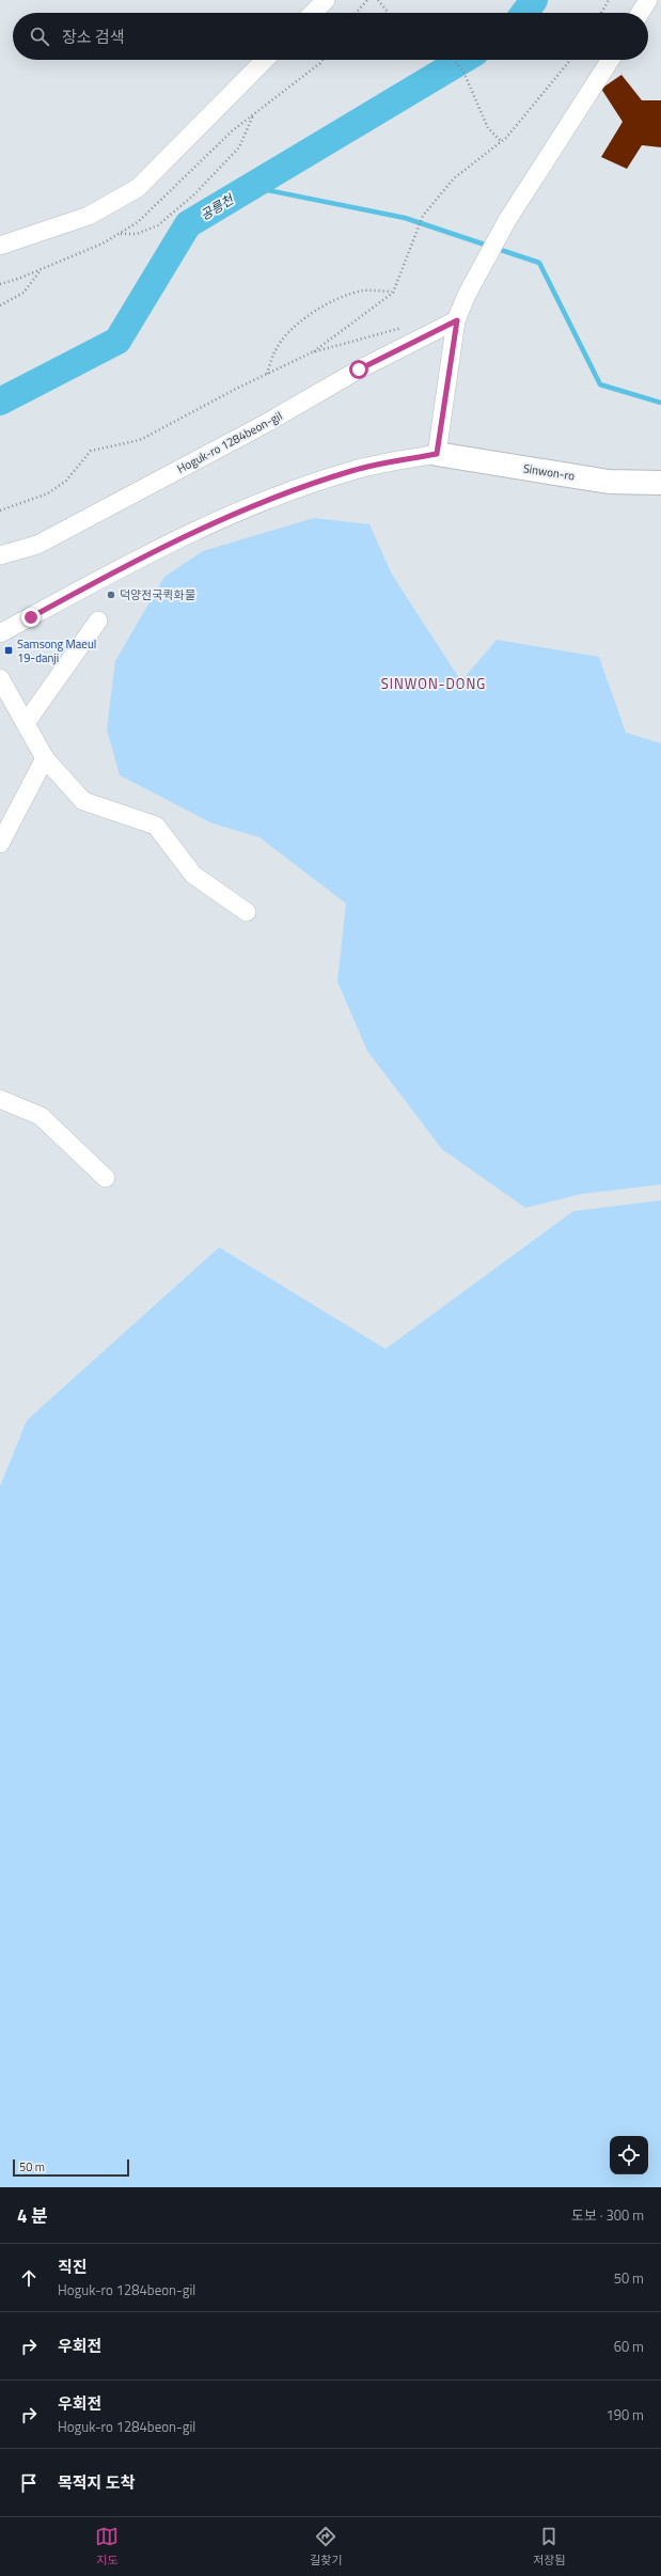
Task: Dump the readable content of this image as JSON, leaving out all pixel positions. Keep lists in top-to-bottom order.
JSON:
{
  "streets": {
    "street": ["Hoguk-ro 1284beon-gil", "Sinwon-ro"]
  },
  "districts": ["SINWON-DONG"],
  "water": ["공릉천"],
  "places": {
    "other": ["덕양전국퀵화물"],
    "transit": ["Samsong Maeul 19-danji"]
  },
  "scale_bar": "50 m",
  "page": {
    "search": "장소 검색",
    "scale": "50 m",
    "heading": ["4 분", "도보 · 300 m"],
    "list": [
      ["직진", "Hoguk-ro 1284beon-gil", "50 m"],
      ["우회전", "60 m"],
      ["우회전", "Hoguk-ro 1284beon-gil", "190 m"],
      "목적지 도착"
    ],
    "nav": ["지도", "길찾기", "저장됨"]
  }
}
